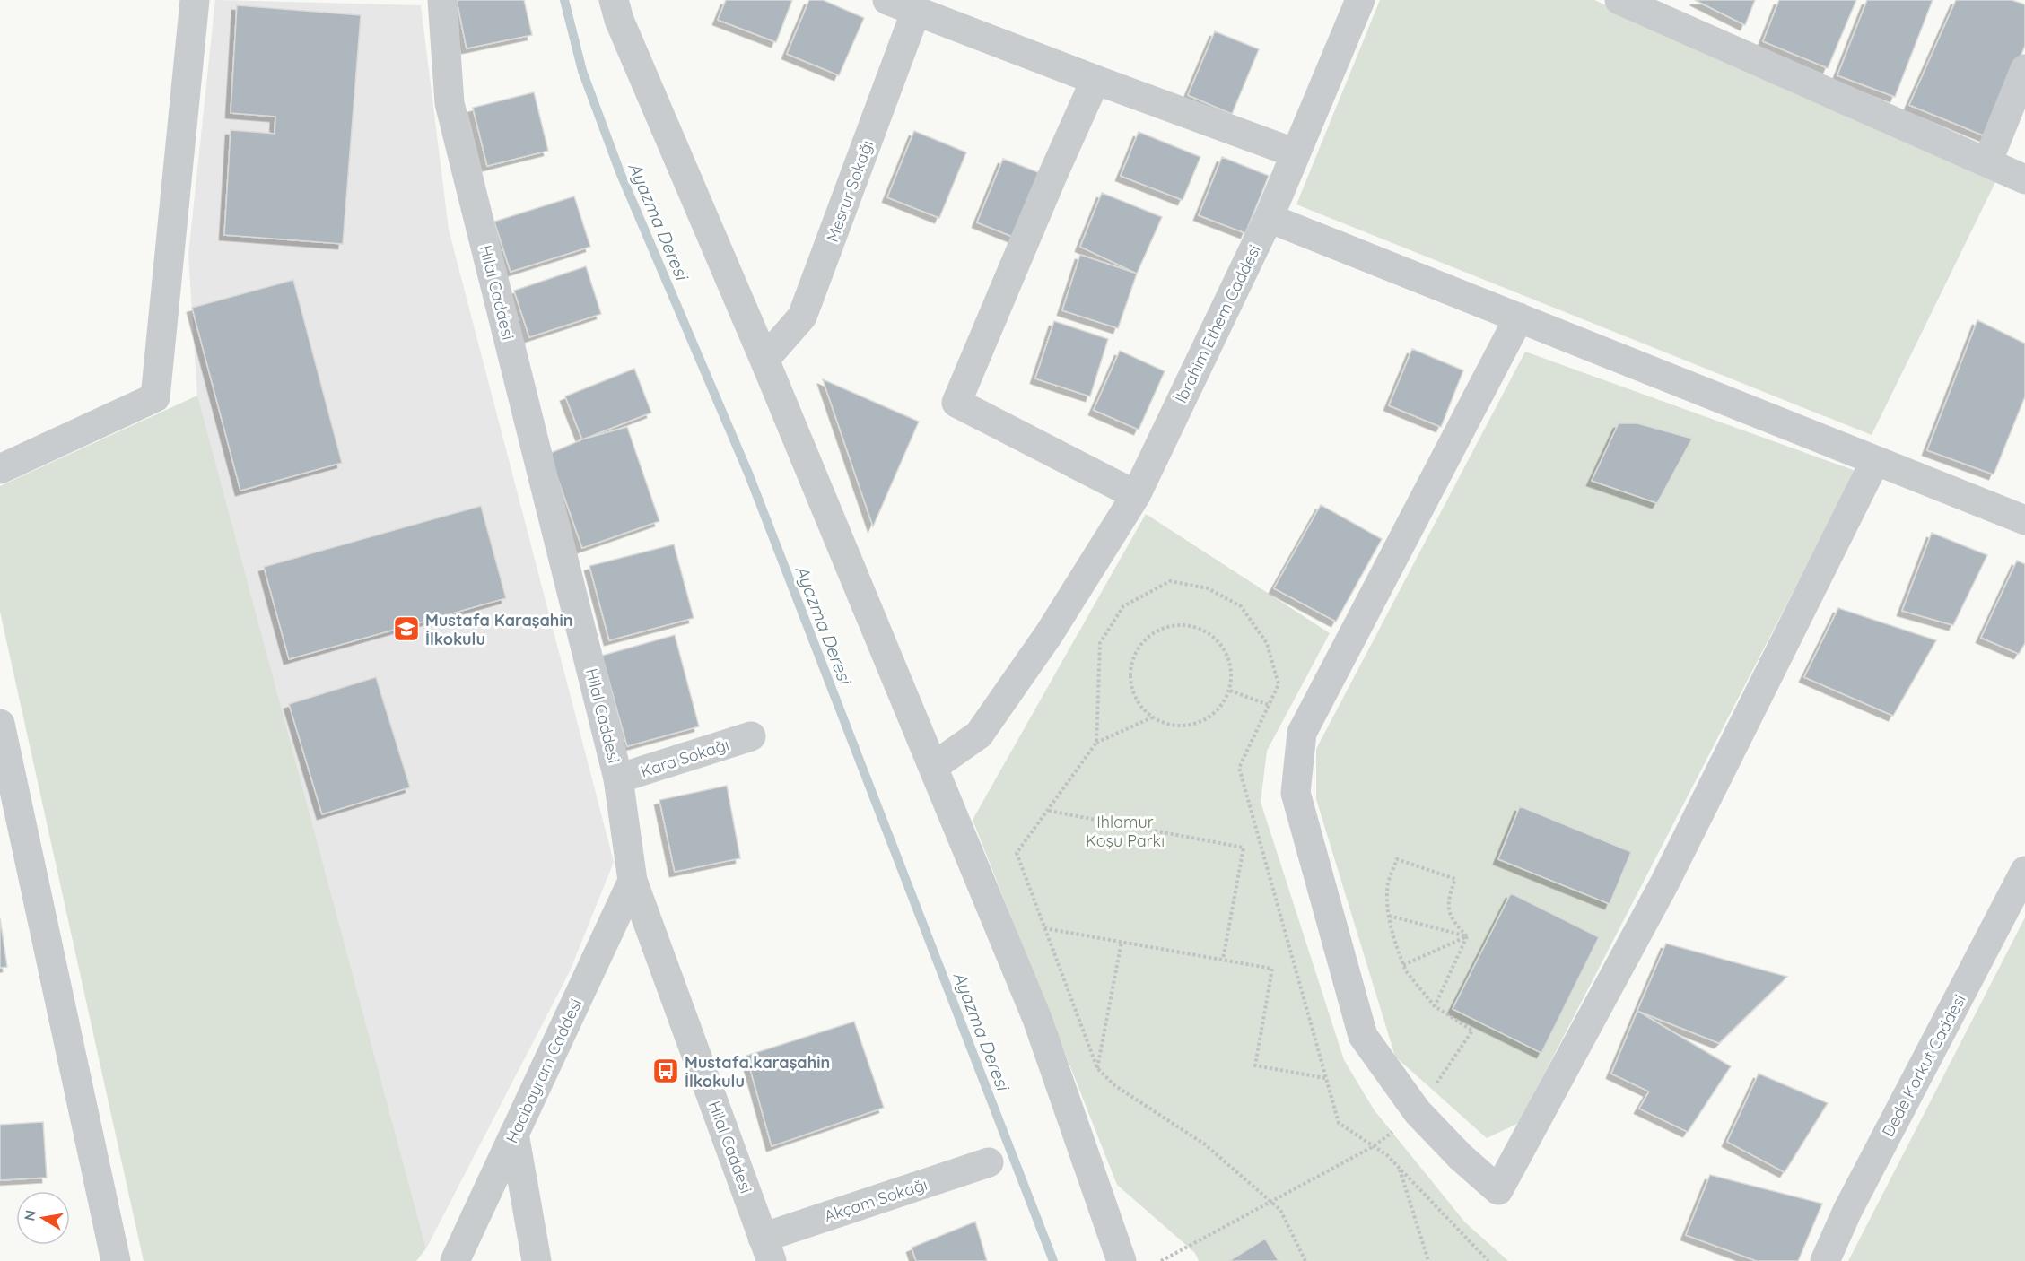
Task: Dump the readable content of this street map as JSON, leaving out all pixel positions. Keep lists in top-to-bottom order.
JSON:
{
  "streets": {
    "street": [
      "Mesrur Sokağı",
      "Hilal Caddesi",
      "İbrahim Ethem Caddesi",
      "Kara Sokağı",
      "Dede Korkut Caddesi",
      "Hacıbayram Caddesi",
      "Akçam Sokağı"
    ]
  },
  "crossings": [
    ["Hilal Caddesi", "Kara Sokağı"],
    ["Hilal Caddesi", "Hacıbayram Caddesi"],
    ["Hilal Caddesi", "Akçam Sokağı"]
  ],
  "water": ["Ayazma Deresi"],
  "parks": ["Ihlamur Koşu Parkı"],
  "places": {
    "school or university": ["Mustafa Karaşahin İlkokulu"],
    "bus stop": ["Mustafa.karaşahin İlkokulu"]
  },
  "north": "left"
}
